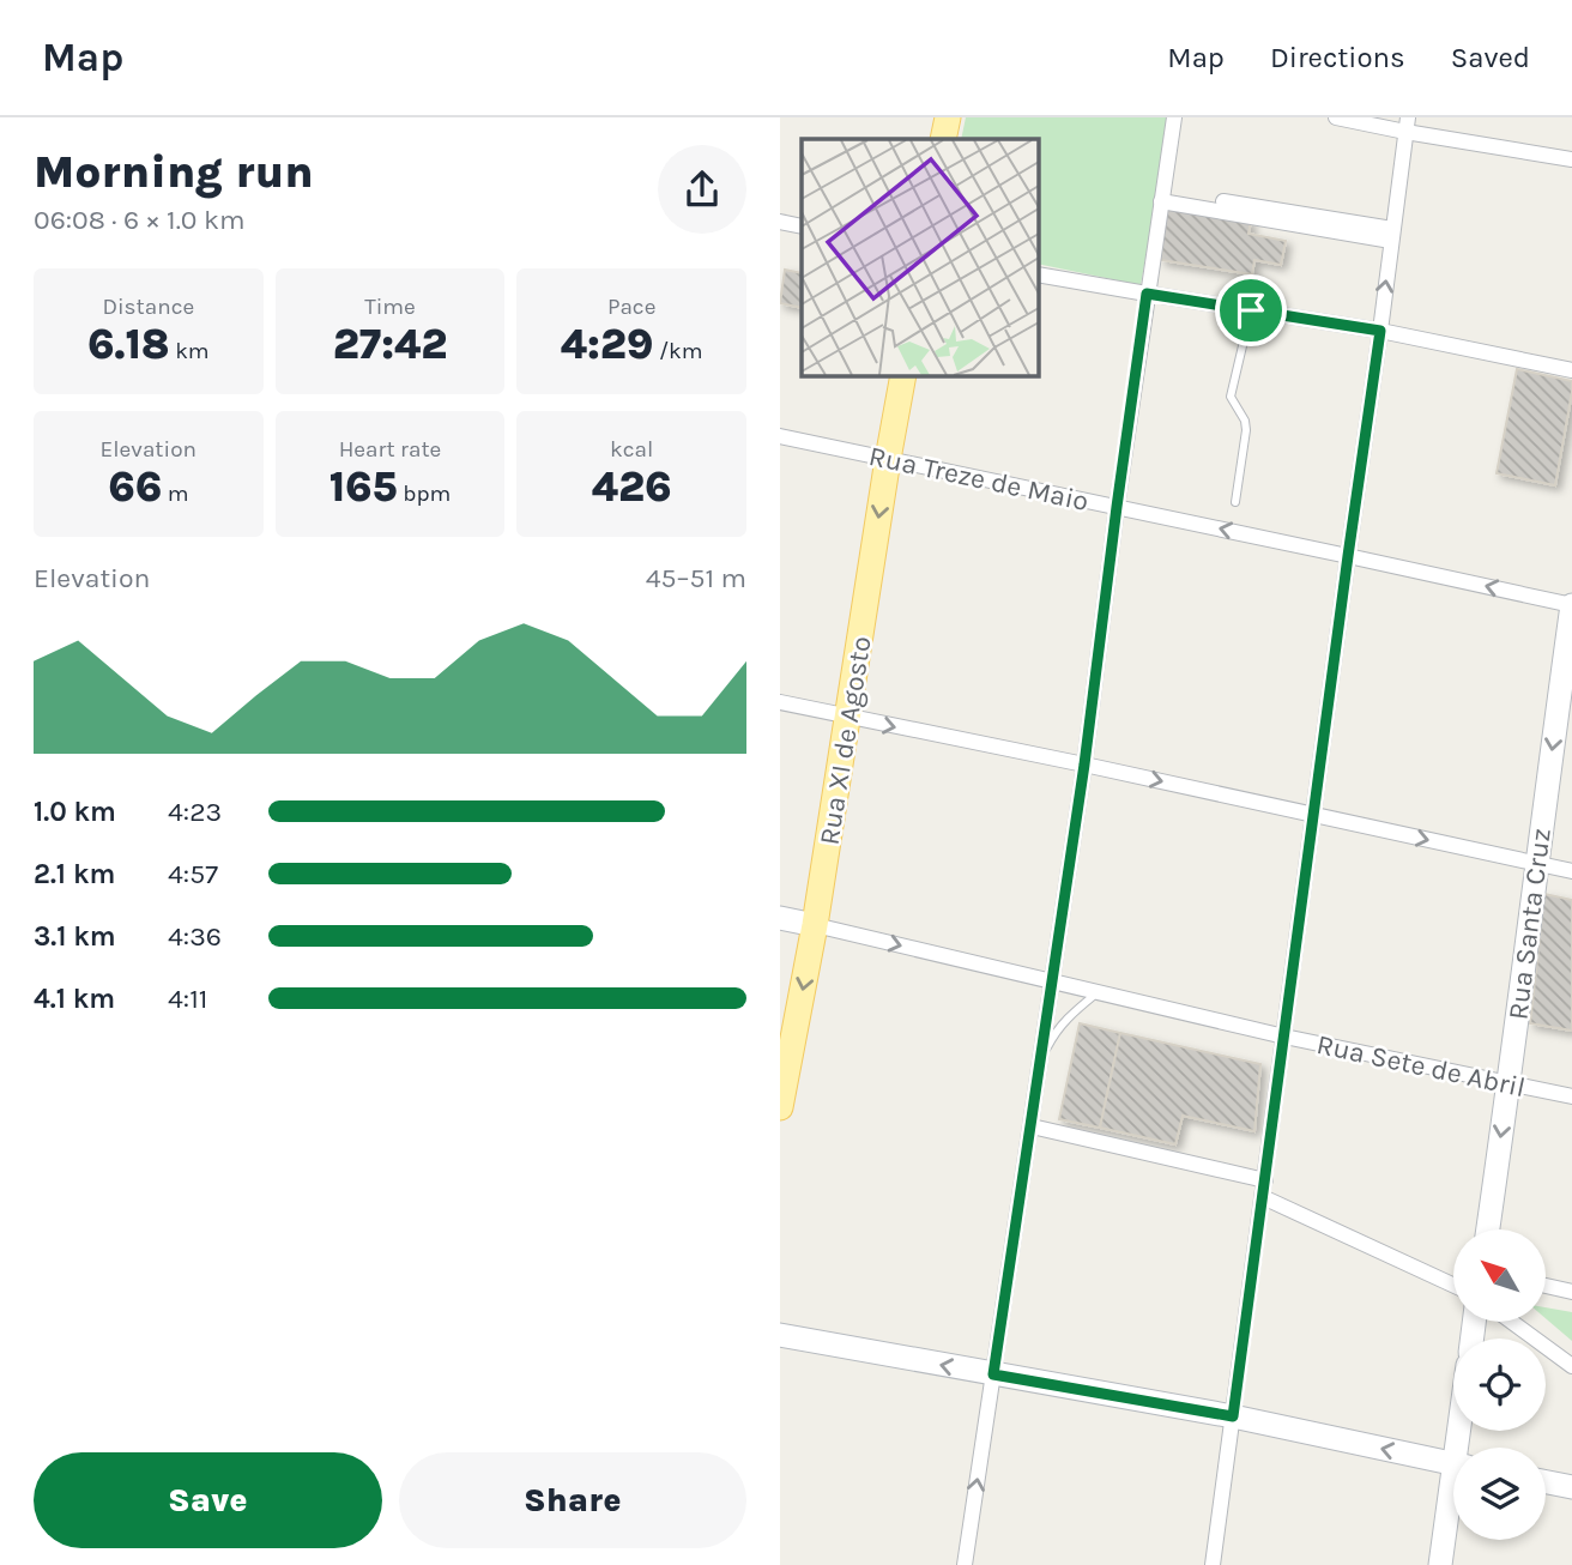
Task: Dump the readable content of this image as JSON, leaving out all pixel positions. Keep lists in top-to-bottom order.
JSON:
{
  "streets": {
    "main road": ["Rua XI de Agosto", "Rua Santa Cruz", "Rua Sete de Abril"],
    "street": ["Rua Treze de Maio"]
  },
  "crossings": [
    ["Rua Treze de Maio", "Rua XI de Agosto"],
    ["Rua Treze de Maio", "Rua Santa Cruz"],
    ["Rua XI de Agosto", "Rua Sete de Abril"],
    ["Rua Santa Cruz", "Rua Sete de Abril"]
  ],
  "one_way": ["Rua Treze de Maio", "Rua XI de Agosto", "Rua Santa Cruz"],
  "north": "top left",
  "page": {
    "header": "Map",
    "nav": ["Map", "Directions", "Saved"],
    "heading": ["Morning run", "06:08 · 6 × 1.0 km"],
    "stats": [
      ["Distance", "6.18 km"],
      ["Time", "27:42"],
      ["Pace", "4:29 /km"],
      ["Elevation", "66 m"],
      ["Heart rate", "165 bpm"],
      ["kcal", "426"]
    ],
    "chart": ["Elevation", "45–51 m"],
    "list": [
      {
        "name": "1.0 km",
        "note": "4:23"
      },
      {
        "name": "2.1 km",
        "note": "4:57"
      },
      {
        "name": "3.1 km",
        "note": "4:36"
      },
      {
        "name": "4.1 km",
        "note": "4:11"
      }
    ],
    "buttons": ["Save", "Share"]
  }
}
